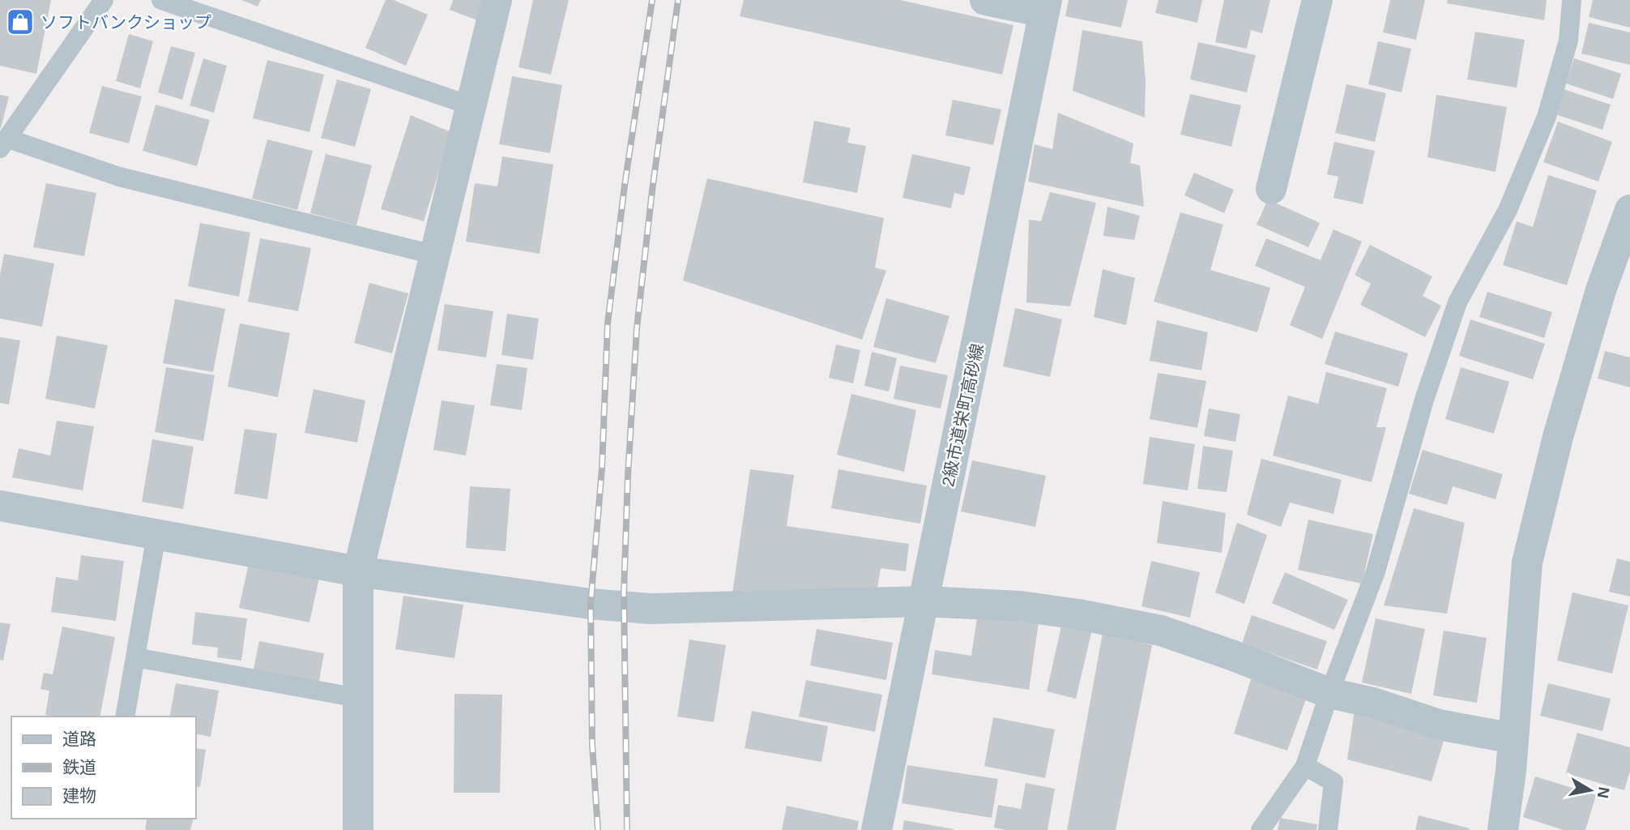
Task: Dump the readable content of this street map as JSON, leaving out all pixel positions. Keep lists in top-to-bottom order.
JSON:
{
  "streets": {
    "street": ["2級市道栄町高砂線"]
  },
  "places": {
    "shop": ["ソフトバンクショップ"]
  },
  "legend": ["道路", "鉄道", "建物"],
  "north": "right"
}
